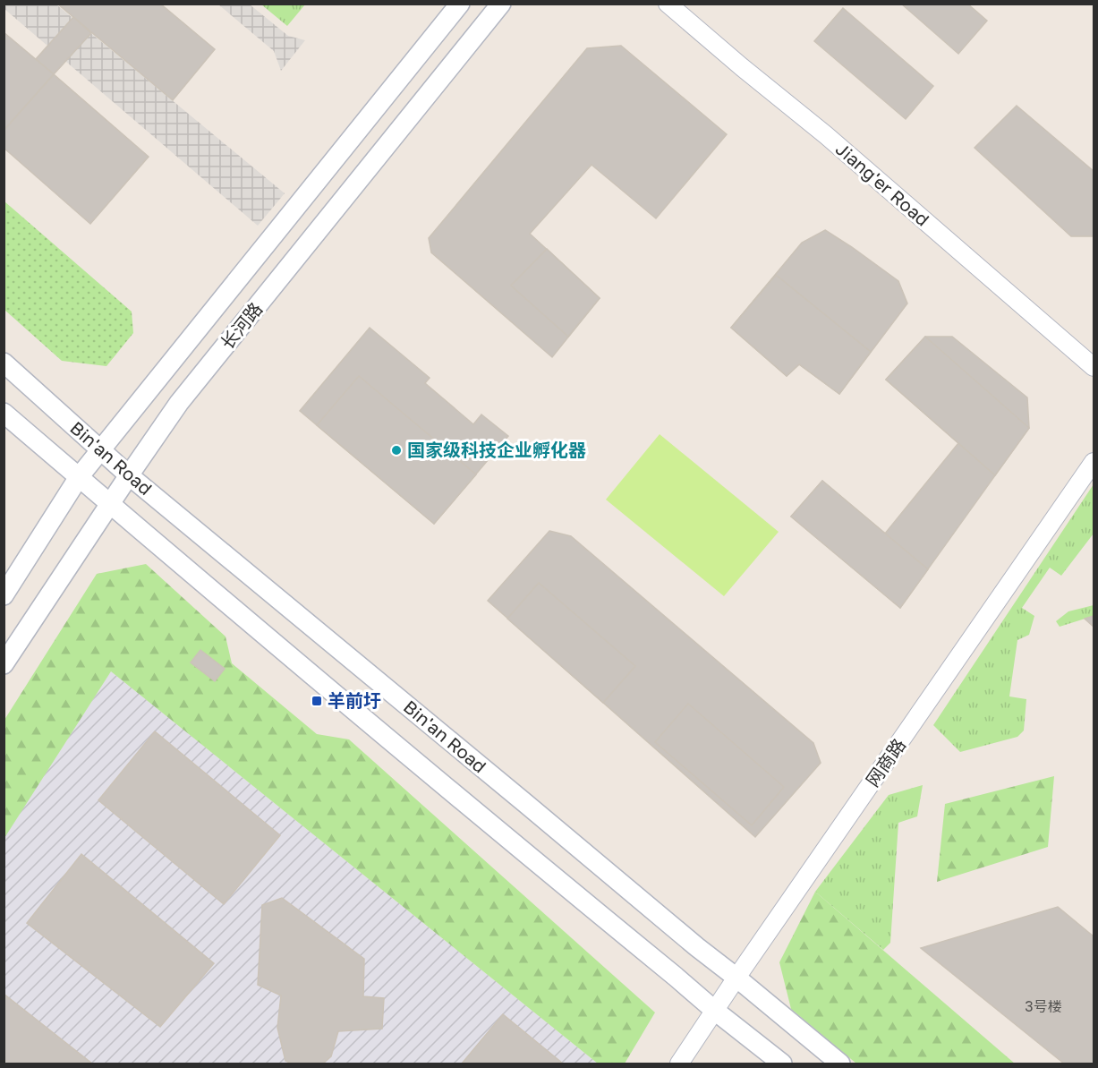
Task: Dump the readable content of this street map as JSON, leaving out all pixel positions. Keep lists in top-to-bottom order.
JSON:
{
  "streets": {
    "main road": ["长河路", "Bin'an Road"],
    "street": ["Jiang'er Road", "网商路"]
  },
  "crossings": [
    ["长河路", "Bin'an Road"],
    ["Bin'an Road", "网商路"]
  ],
  "places": {
    "other": ["国家级科技企业孵化器"],
    "transit": ["羊前圩"]
  },
  "house_numbers": ["3号楼"]
}
